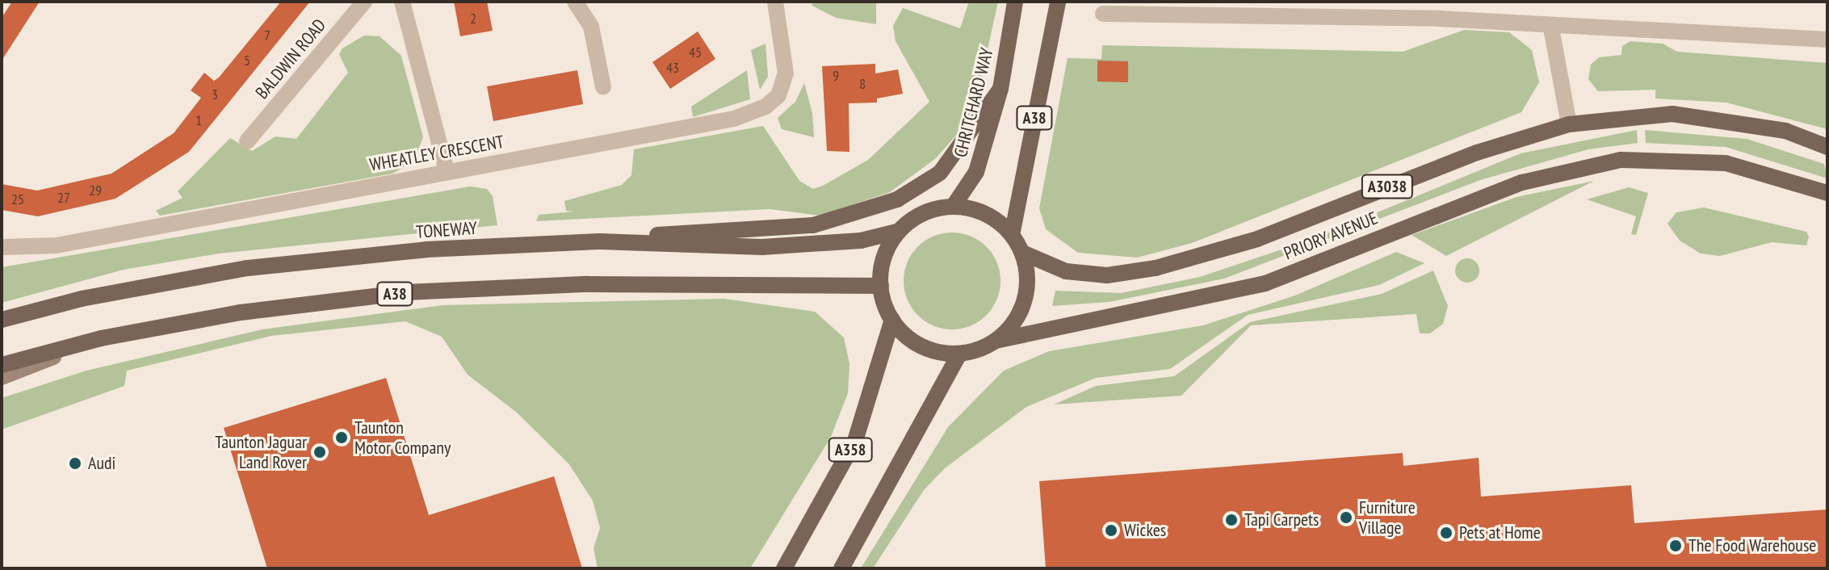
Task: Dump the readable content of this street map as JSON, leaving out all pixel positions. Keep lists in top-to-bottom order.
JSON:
{
  "streets": {
    "main road": [
      "CHRITCHARD WAY",
      "A38",
      "A3038",
      "TONEWAY",
      "PRIORY AVENUE",
      "A358"
    ],
    "street": ["BALDWIN ROAD", "WHEATLEY CRESCENT"]
  },
  "crossings": [
    ["CHRITCHARD WAY", "A38"],
    ["CHRITCHARD WAY", "TONEWAY"],
    ["CHRITCHARD WAY", "PRIORY AVENUE"],
    ["CHRITCHARD WAY", "A358"],
    ["A38", "TONEWAY"],
    ["A38", "PRIORY AVENUE"],
    ["A38", "A358"],
    ["TONEWAY", "PRIORY AVENUE"],
    ["TONEWAY", "A358"],
    ["PRIORY AVENUE", "A358"]
  ],
  "places": [
    "Taunton Motor Company",
    "Taunton Jaguar Land Rover",
    "Audi",
    "Furniture Village",
    "Tapi Carpets",
    "Wickes",
    "Pets at Home",
    "The Food Warehouse"
  ],
  "house_numbers": [
    "2",
    "7",
    "45",
    "5",
    "43",
    "9",
    "8",
    "3",
    "1",
    "29",
    "27",
    "25"
  ]
}
